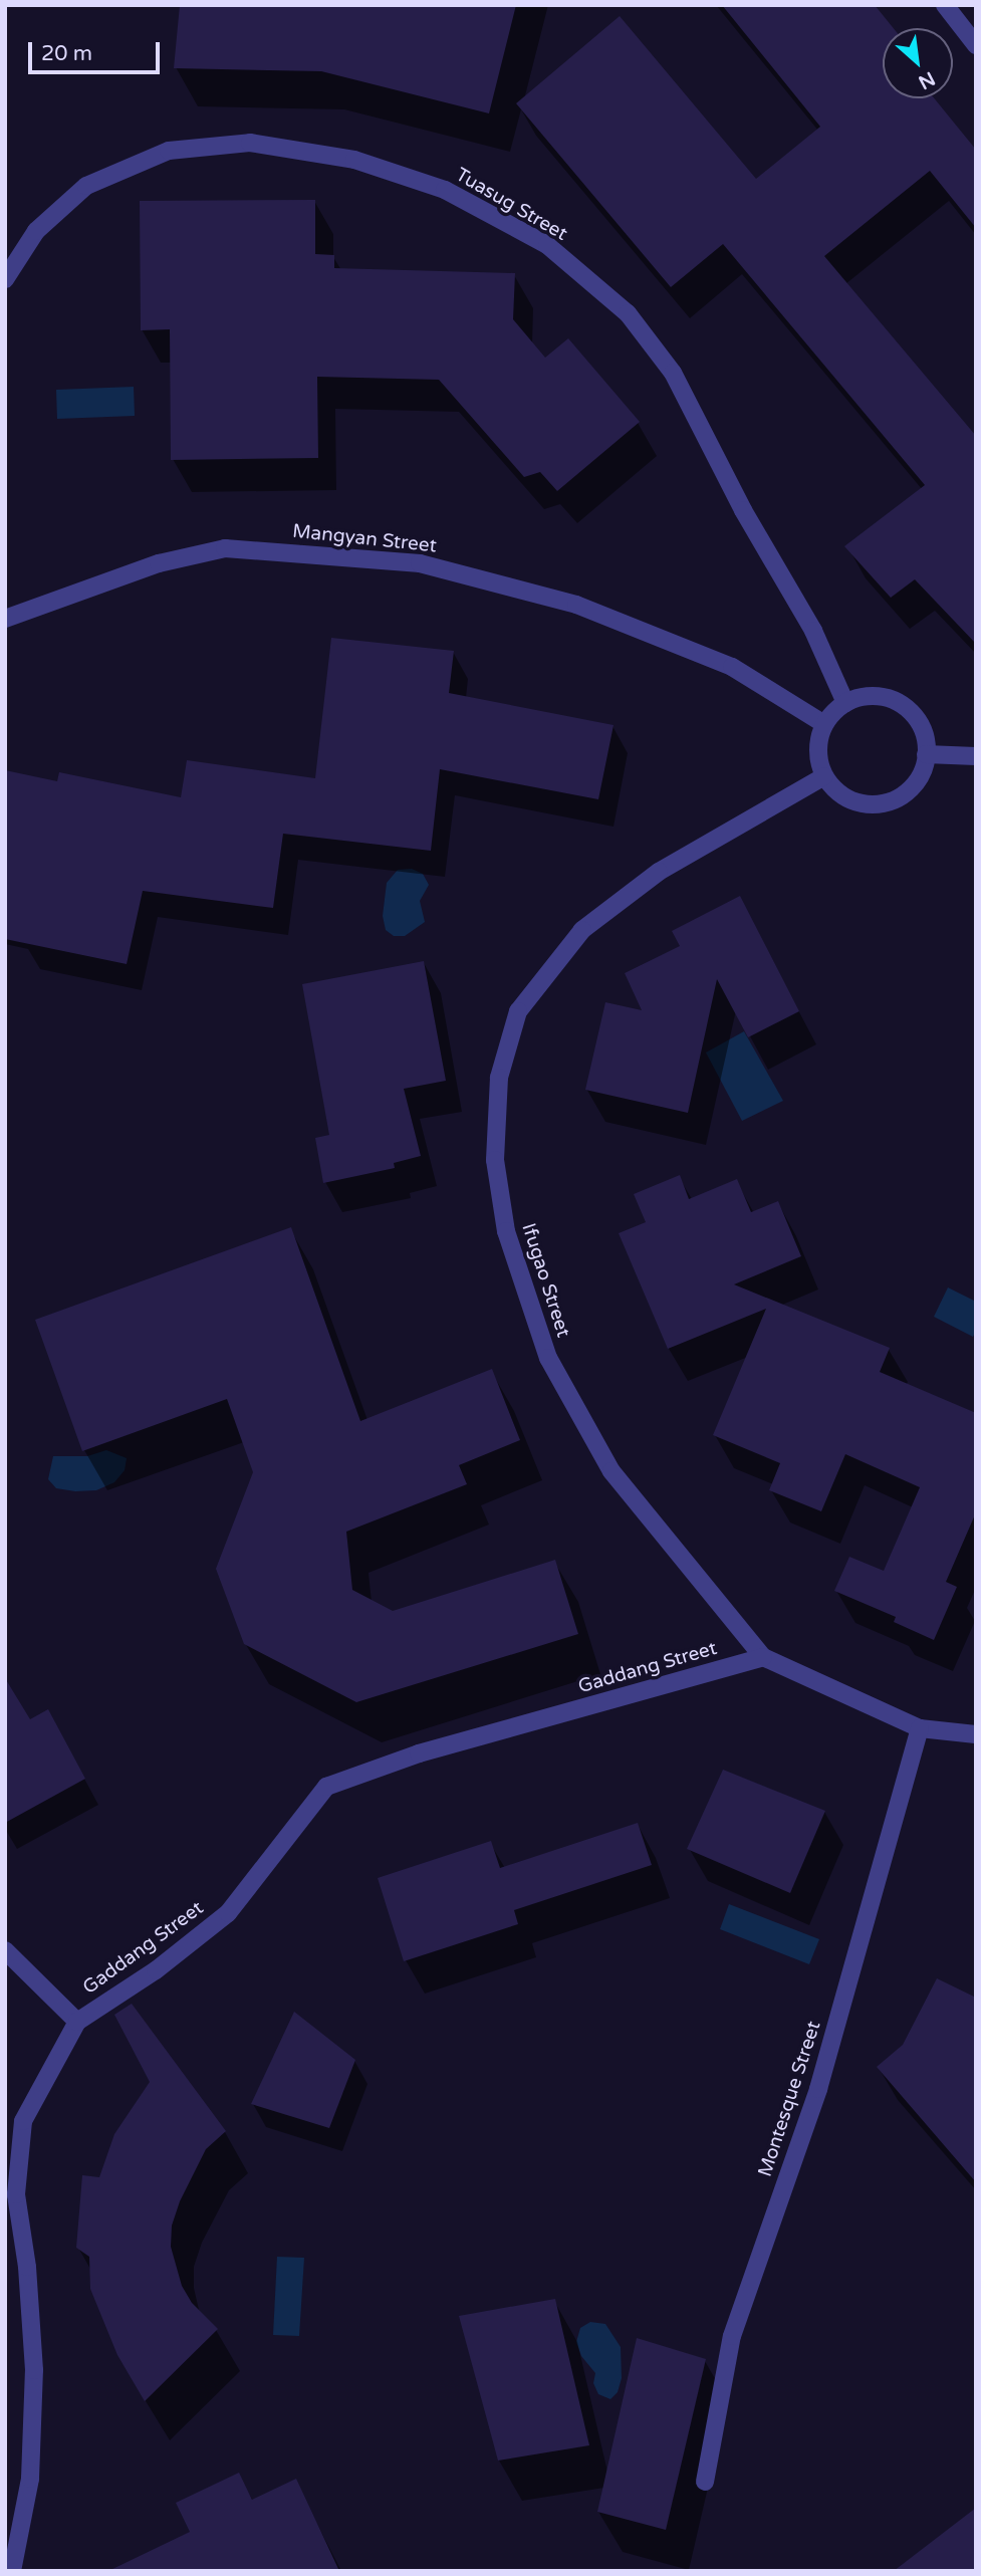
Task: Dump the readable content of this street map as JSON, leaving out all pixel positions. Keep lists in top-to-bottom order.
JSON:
{
  "streets": {
    "street": [
      "Tuasug Street",
      "Mangyan Street",
      "Ifugao Street",
      "Gaddang Street",
      "Montesque Street"
    ]
  },
  "crossings": [
    ["Tuasug Street", "Mangyan Street"],
    ["Tuasug Street", "Ifugao Street"],
    ["Mangyan Street", "Ifugao Street"],
    ["Ifugao Street", "Gaddang Street"],
    ["Ifugao Street", "Montesque Street"]
  ],
  "scale_bar": "20 m",
  "north": "bottom right"
}
